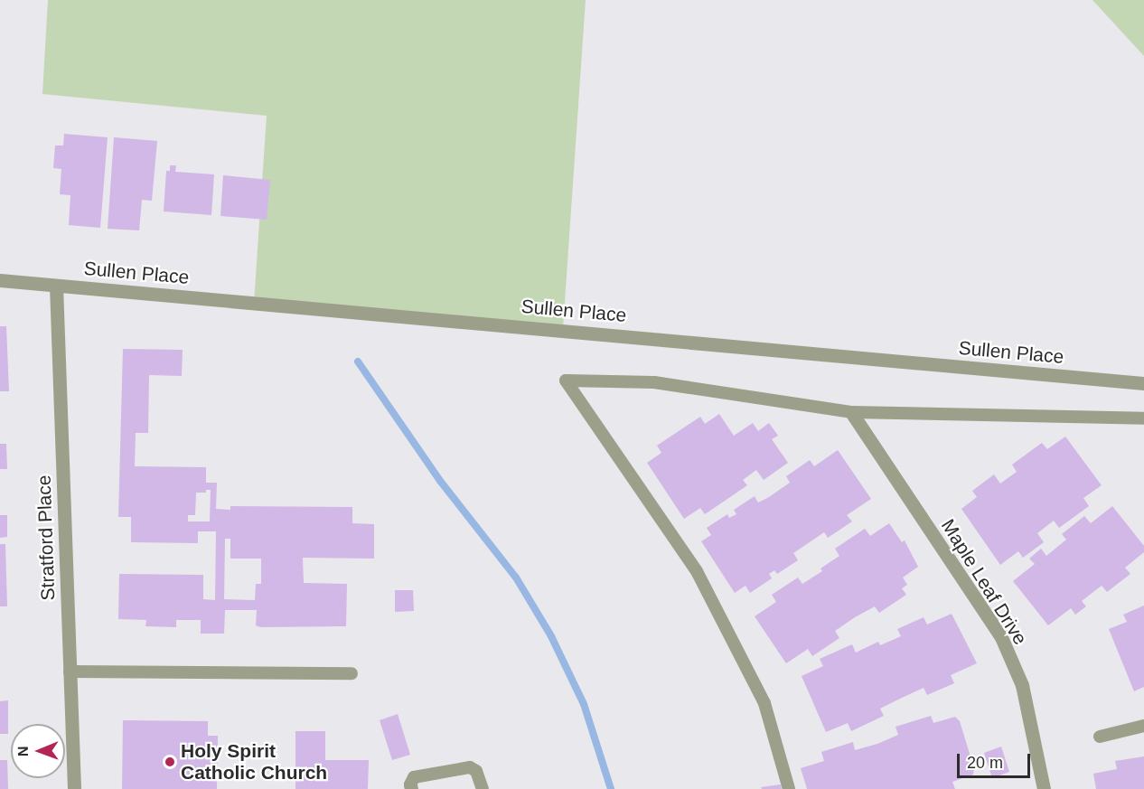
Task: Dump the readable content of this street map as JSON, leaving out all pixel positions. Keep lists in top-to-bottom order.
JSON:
{
  "streets": {
    "street": ["Sullen Place", "Stratford Place", "Maple Leaf Drive"]
  },
  "crossings": [
    ["Sullen Place", "Stratford Place"]
  ],
  "places": ["Holy Spirit Catholic Church"],
  "scale_bar": "20 m",
  "north": "left"
}
